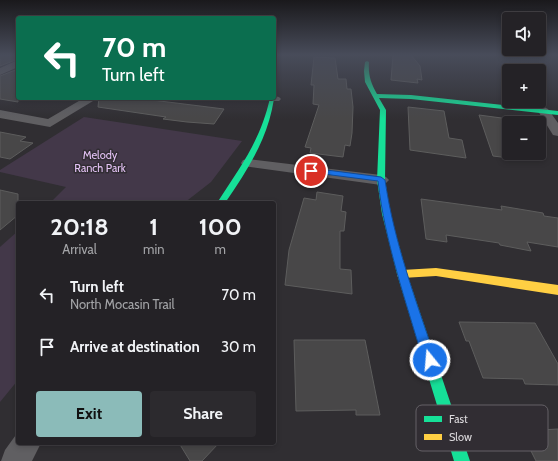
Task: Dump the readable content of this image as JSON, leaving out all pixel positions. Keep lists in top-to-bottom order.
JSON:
{
  "parks": ["Melody Ranch Park"],
  "legend": ["Fast", "Slow"],
  "page": {
    "map_buttons": ["+", "−"],
    "turn": ["70 m", "Turn left"],
    "eta": [
      "20:18",
      "Arrival",
      "1",
      "min",
      "100",
      "m"
    ],
    "list": [
      {
        "name": "Turn left",
        "note": "North Mocasin Trail",
        "value": "70 m"
      },
      {
        "name": "Arrive at destination",
        "value": "30 m"
      }
    ],
    "buttons": ["Exit", "Share"]
  }
}
